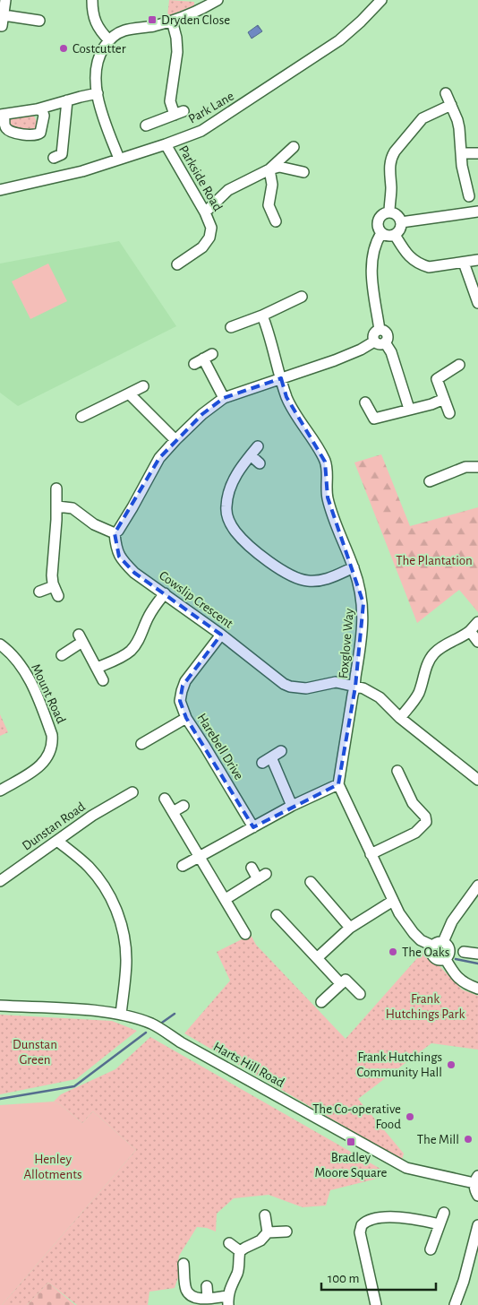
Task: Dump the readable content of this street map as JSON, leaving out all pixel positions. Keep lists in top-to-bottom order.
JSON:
{
  "streets": {
    "street": [
      "Park Lane",
      "Parkside Road",
      "Cowslip Crescent",
      "Foxglove Way",
      "Mount Road",
      "Harebell Drive",
      "Dunstan Road",
      "Harts Hill Road"
    ]
  },
  "crossings": [
    ["Park Lane", "Parkside Road"],
    ["Cowslip Crescent", "Foxglove Way"],
    ["Cowslip Crescent", "Harebell Drive"]
  ],
  "parks": [
    "The Plantation",
    "Frank Hutchings Park",
    "Dunstan Green",
    "Henley Allotments"
  ],
  "places": {
    "transit": ["Dryden Close", "Bradley Moore Square"],
    "other": [
      "Costcutter",
      "The Oaks",
      "Frank Hutchings Community Hall",
      "The Co-operative Food",
      "The Mill"
    ]
  },
  "scale_bar": "100 m"
}
